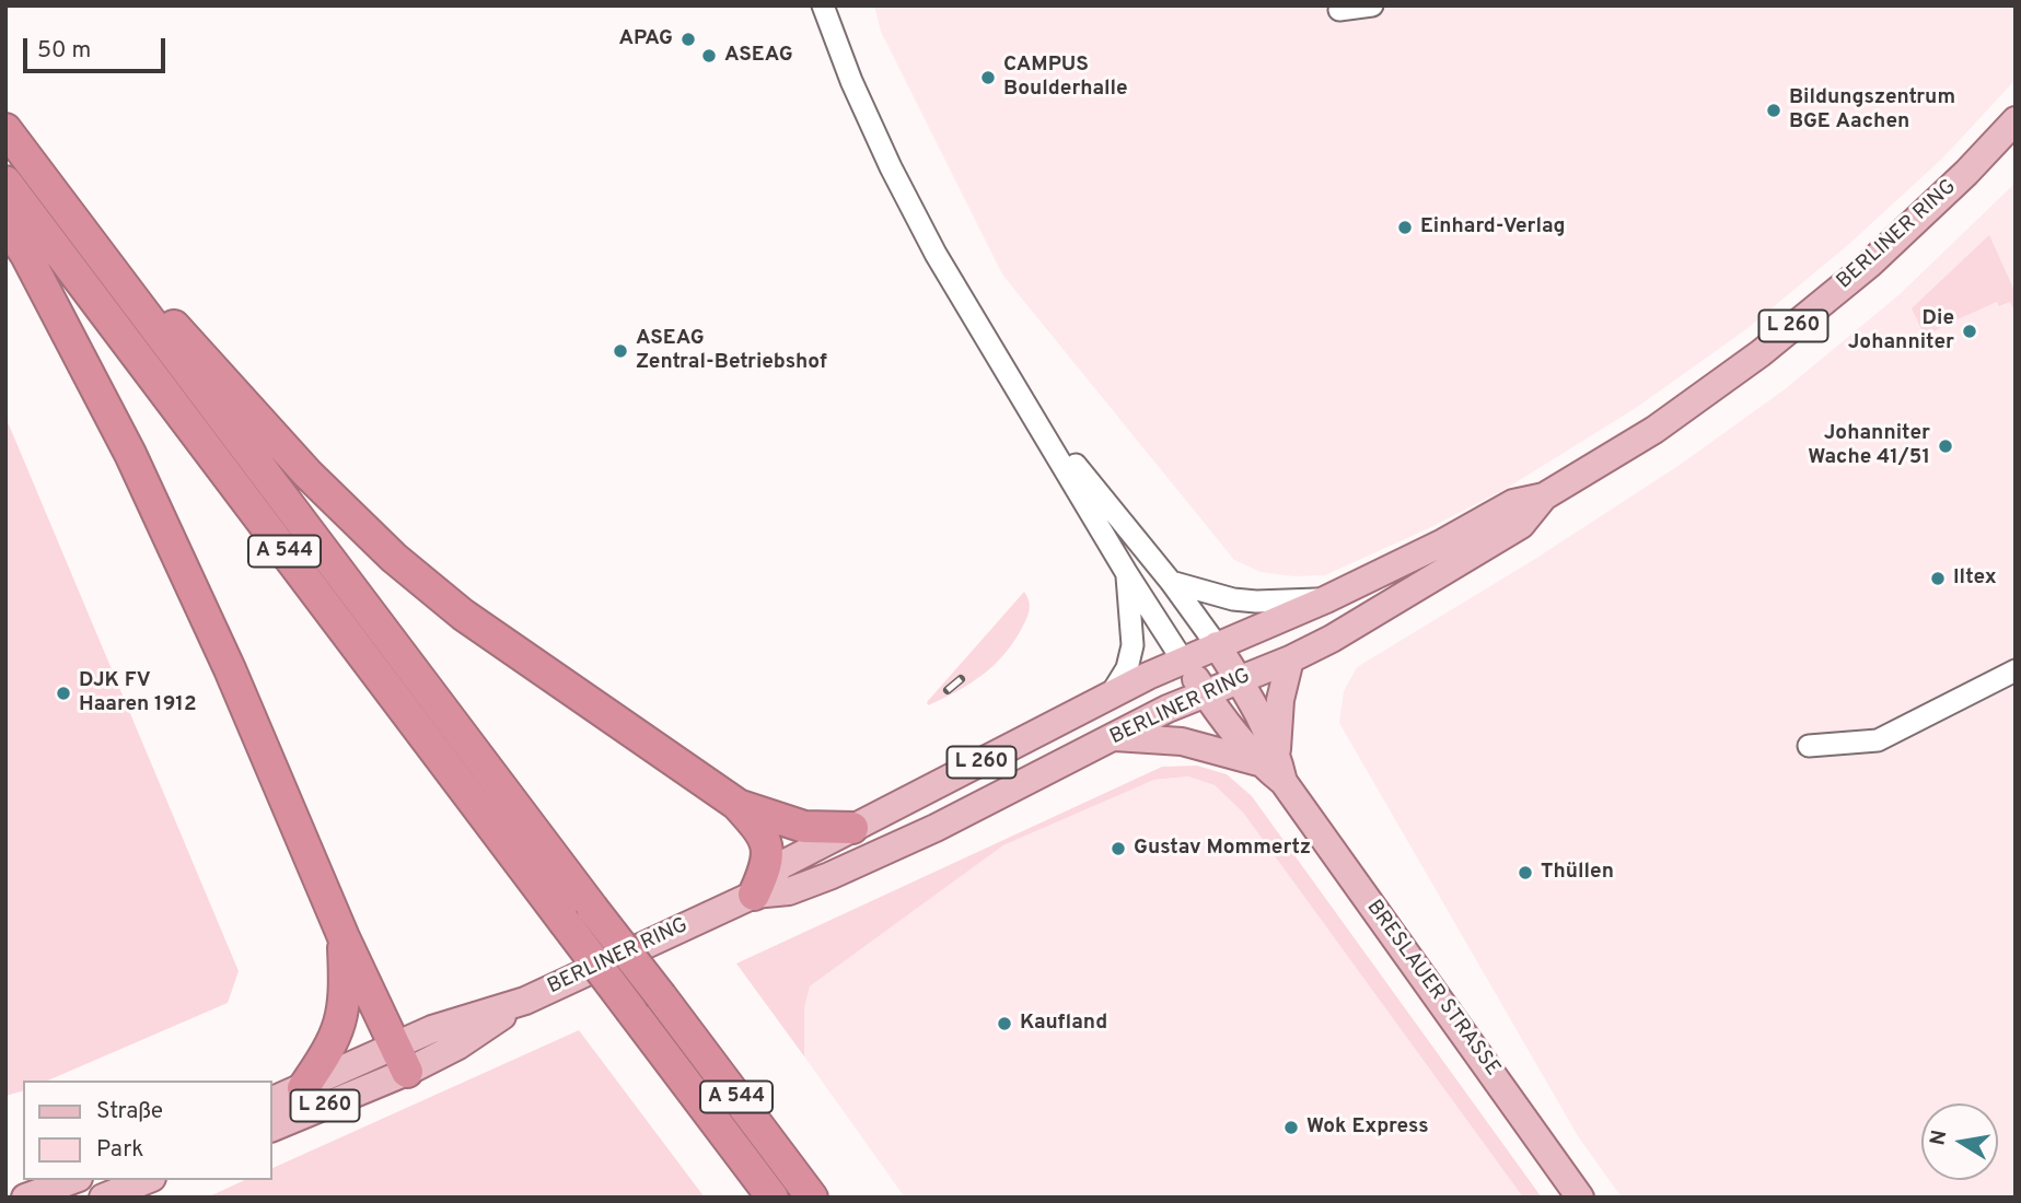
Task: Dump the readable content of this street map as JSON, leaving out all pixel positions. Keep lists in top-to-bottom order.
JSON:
{
  "streets": {
    "highway": ["A 544"],
    "main road": ["BERLINER RING", "L 260", "BRESLAUER STRASSE"]
  },
  "crossings": [
    ["BERLINER RING", "BRESLAUER STRASSE"]
  ],
  "places": [
    "APAG",
    "ASEAG",
    "CAMPUS Boulderhalle",
    "Bildungszentrum BGE Aachen",
    "Einhard-Verlag",
    "Die Johanniter",
    "ASEAG Zentral-Betriebshof",
    "Johanniter Wache 41/51",
    "Iltex",
    "DJK FV Haaren 1912",
    "Gustav Mommertz",
    "Thüllen",
    "Kaufland",
    "Wok Express"
  ],
  "legend": ["Straße", "Park"],
  "scale_bar": "50 m",
  "north": "left"
}
